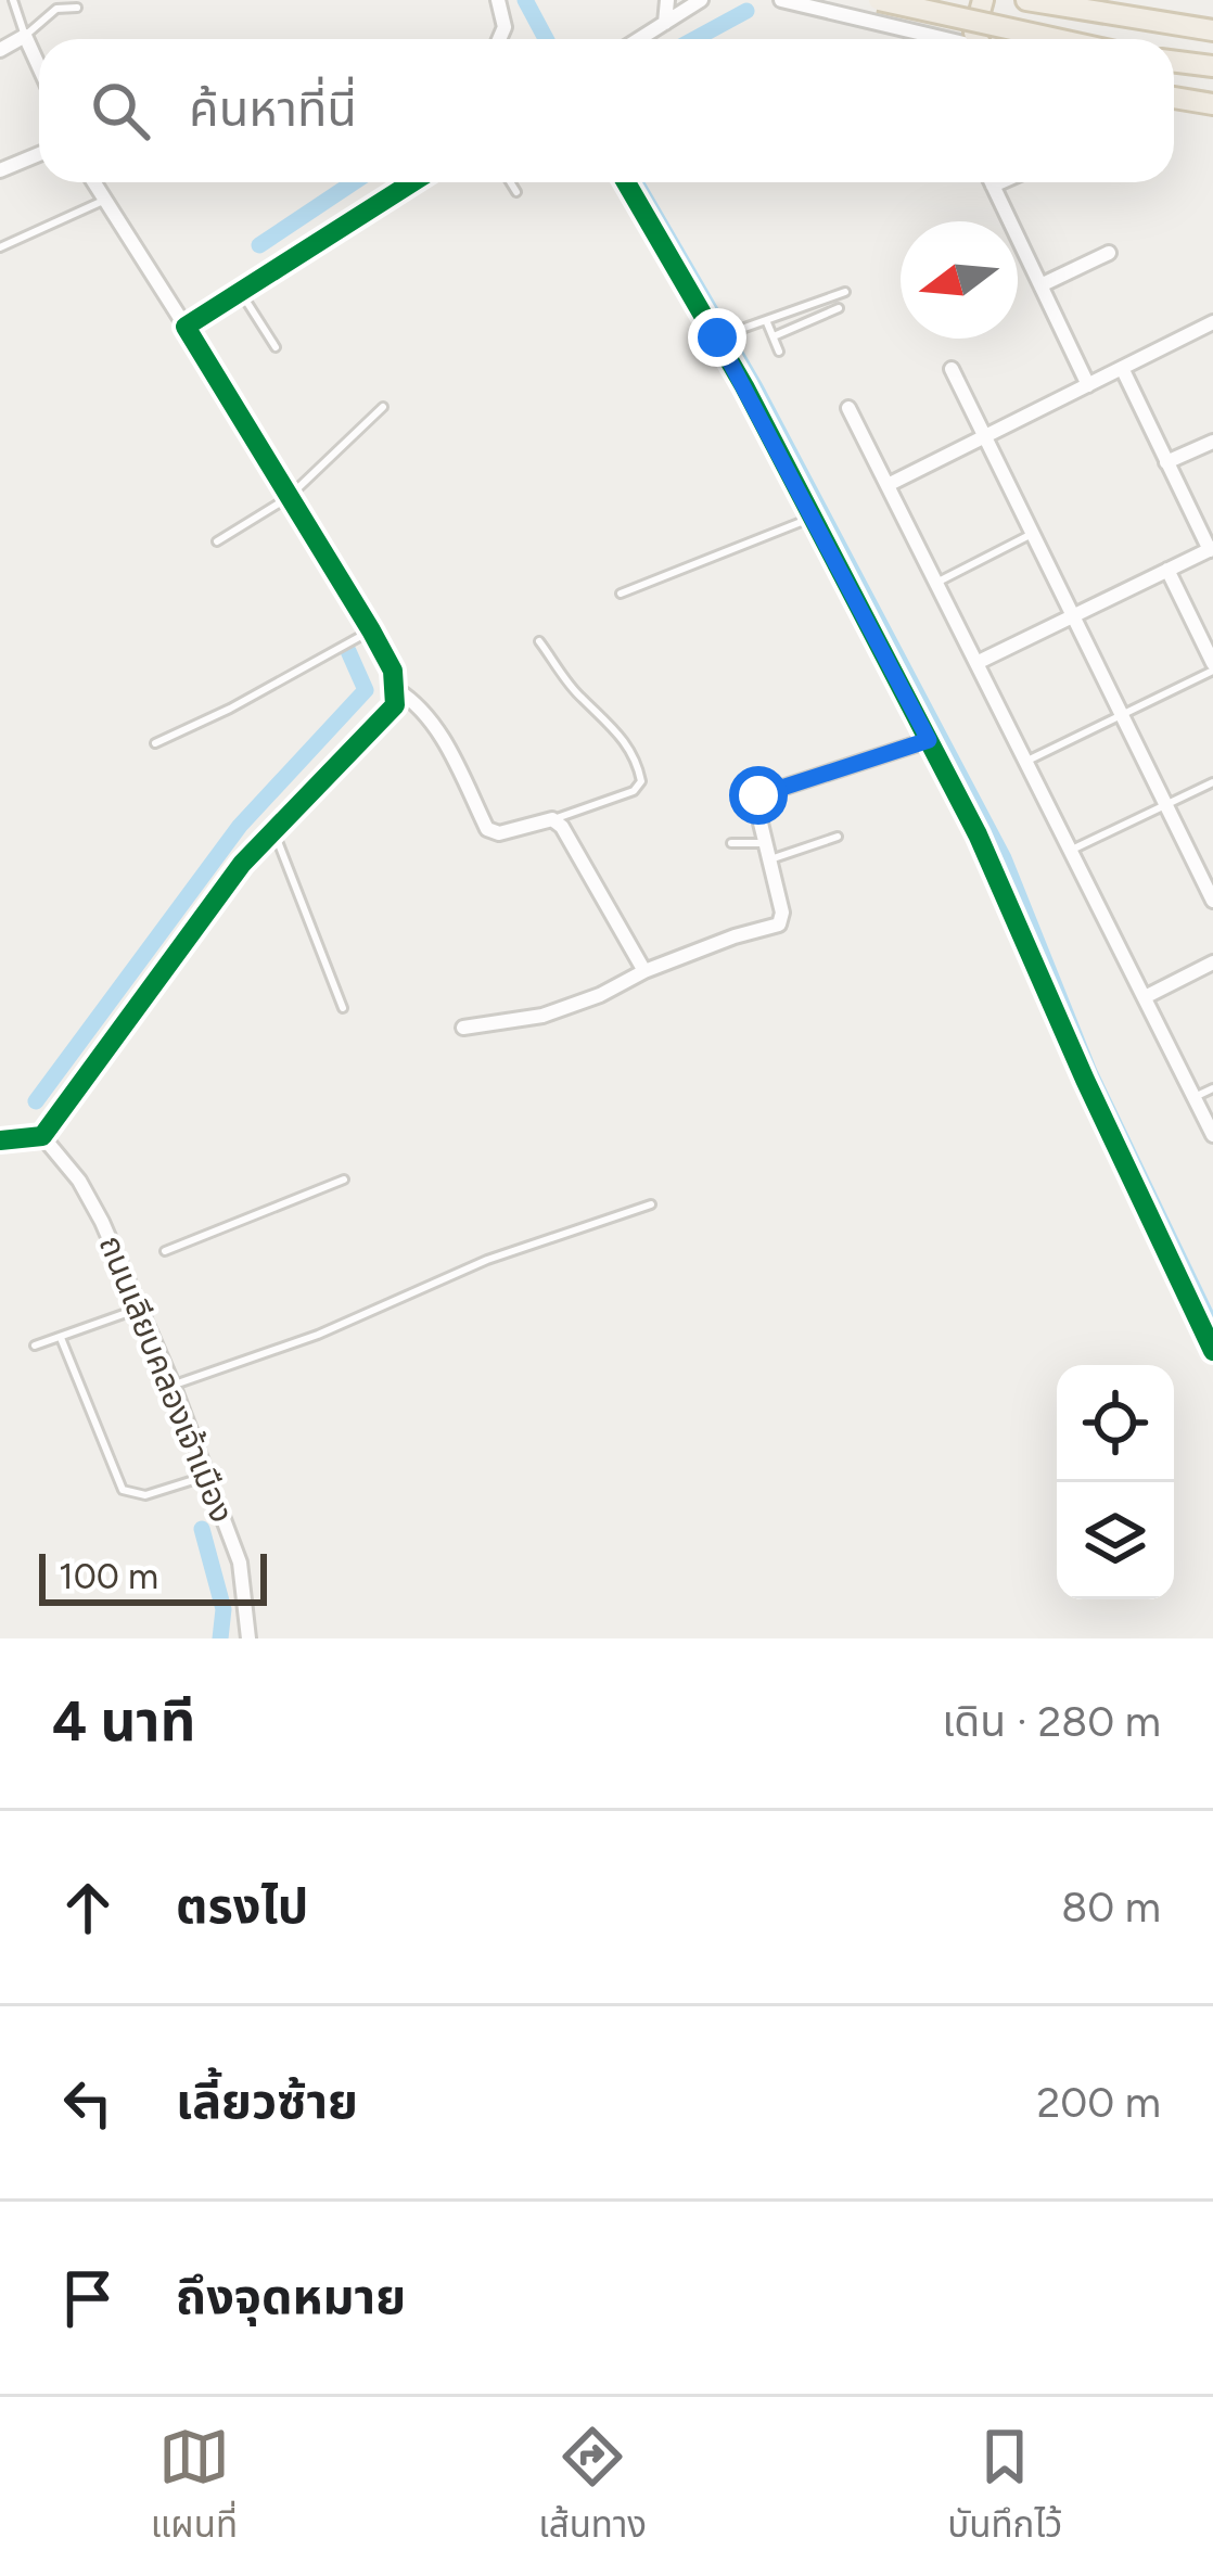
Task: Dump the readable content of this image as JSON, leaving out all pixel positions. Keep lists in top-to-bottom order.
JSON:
{
  "streets": {
    "street": ["ถนนเลียบคลองเจ้าเมือง"]
  },
  "scale_bar": "100 m",
  "north": "left",
  "page": {
    "search": "ค้นหาที่นี่",
    "scale": "100 m",
    "heading": ["4 นาที", "เดิน · 280 m"],
    "list": [
      ["ตรงไป", "80 m"],
      ["เลี้ยวซ้าย", "200 m"],
      "ถึงจุดหมาย"
    ],
    "nav": ["แผนที่", "เส้นทาง", "บันทึกไว้"]
  }
}
